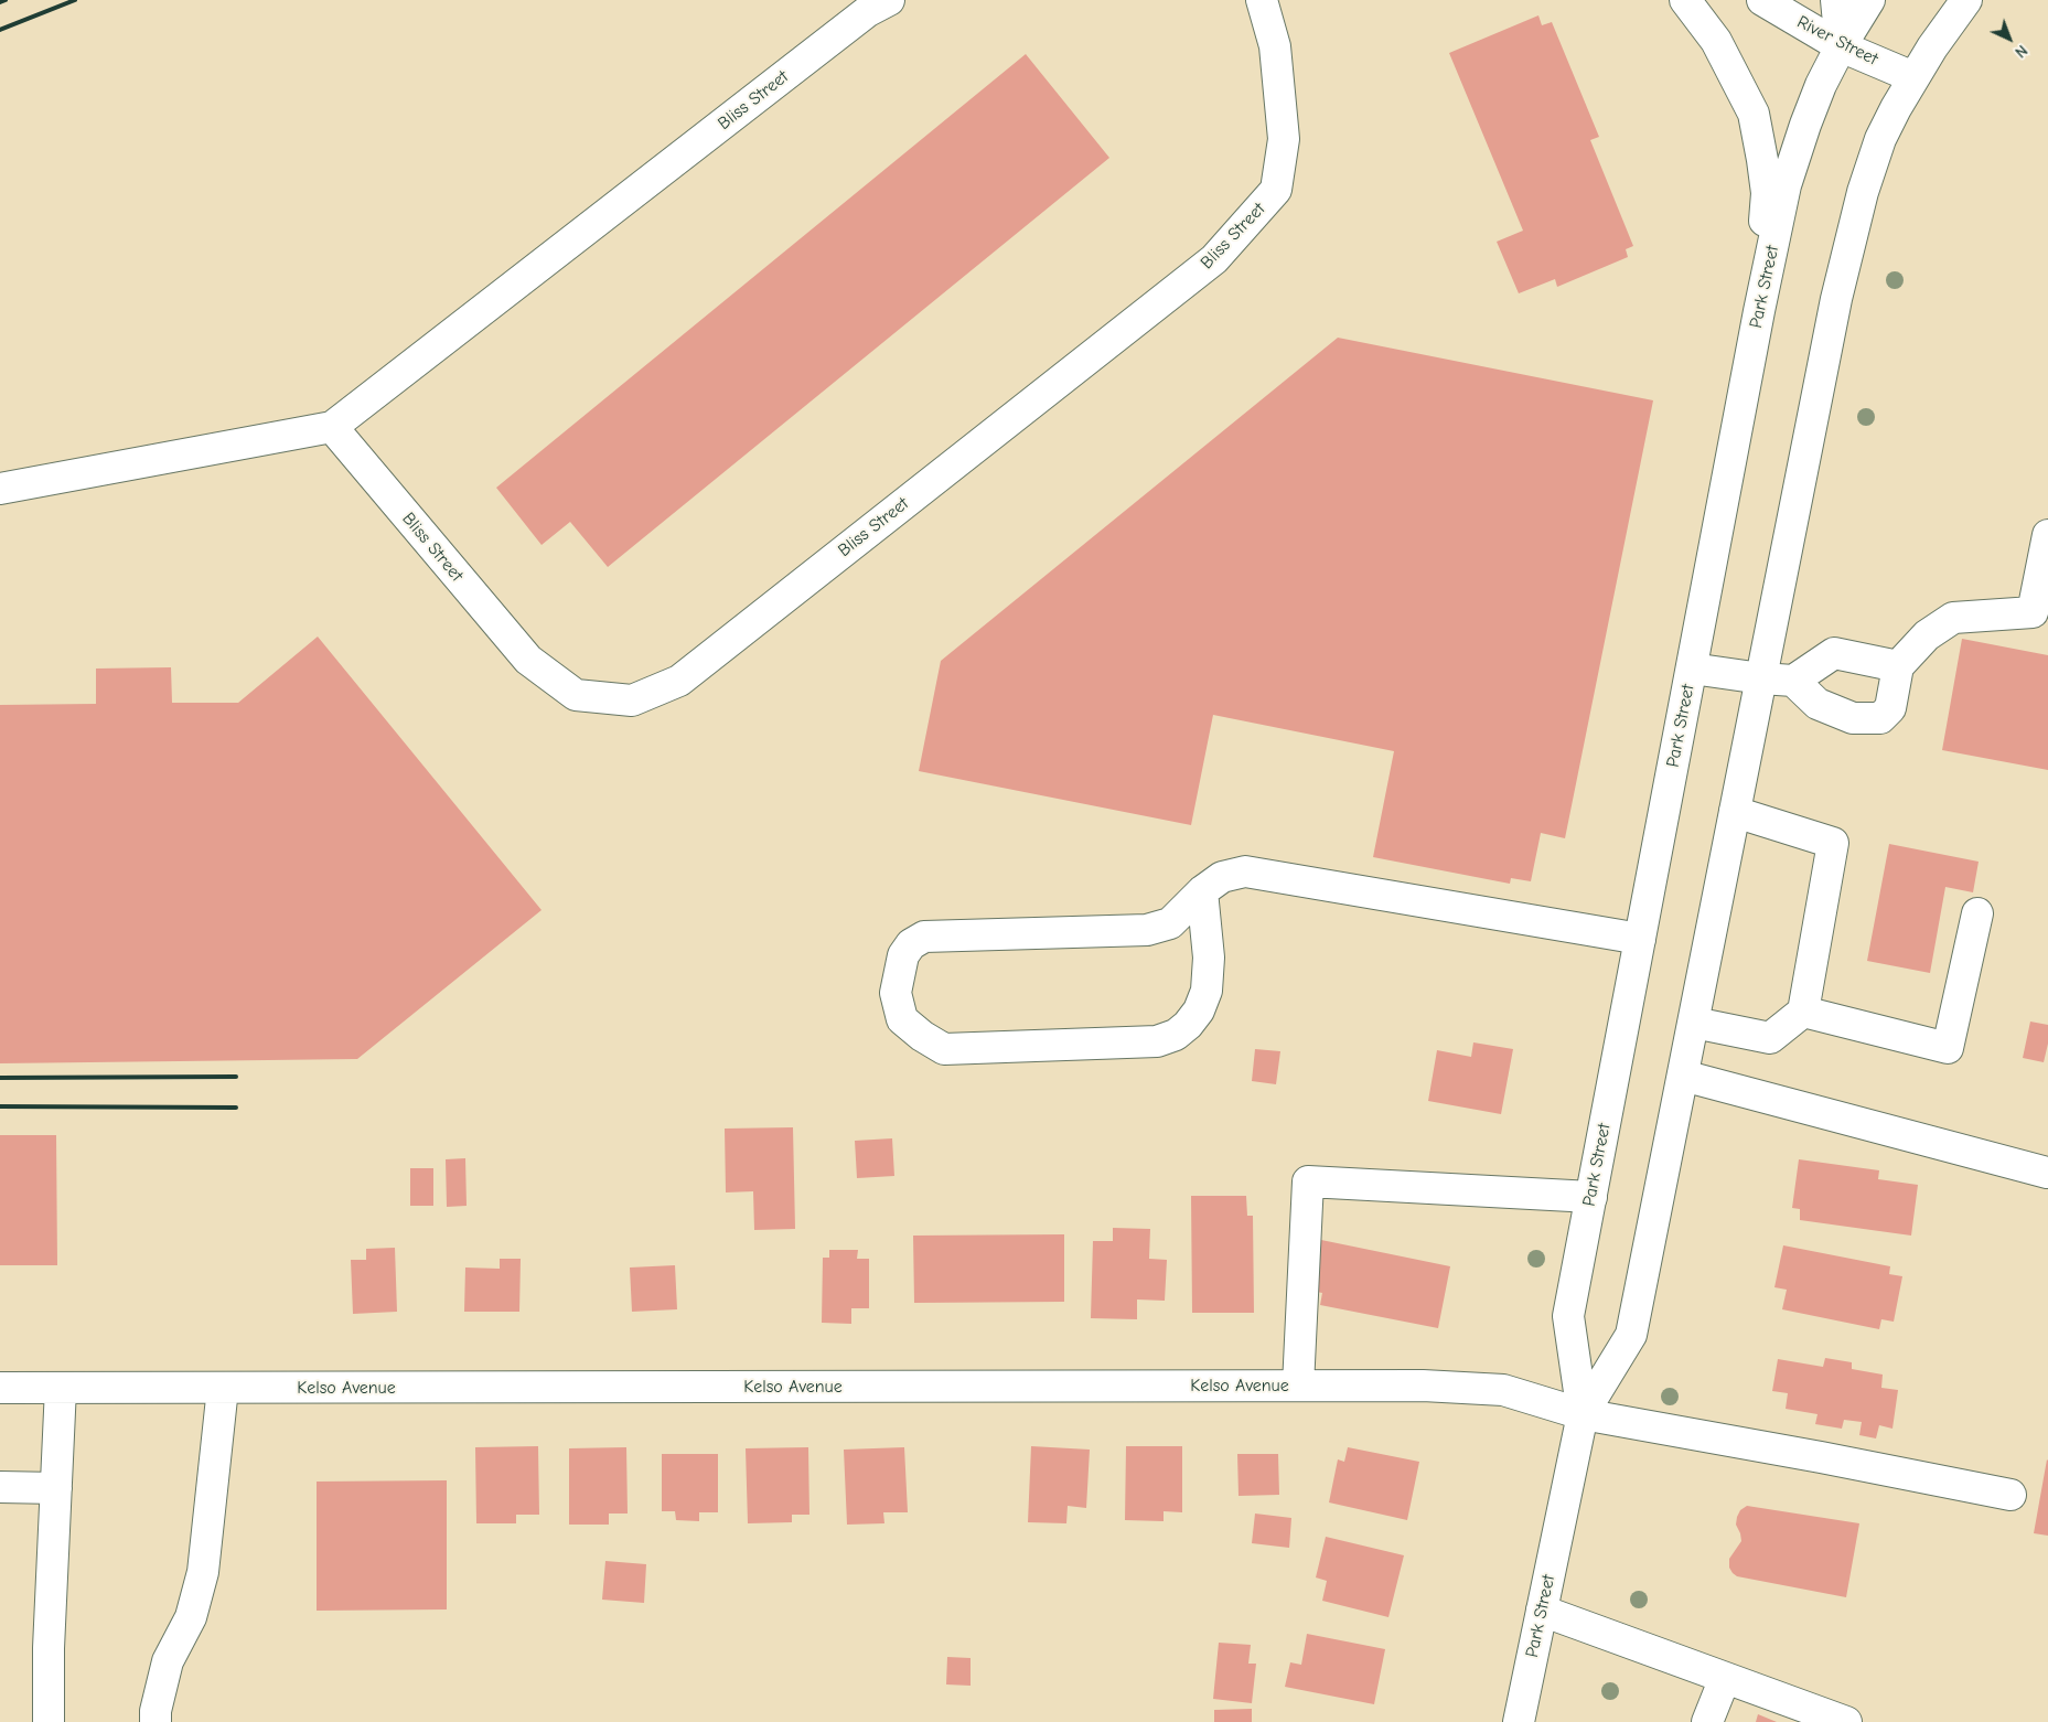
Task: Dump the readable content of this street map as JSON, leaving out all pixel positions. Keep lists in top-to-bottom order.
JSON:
{
  "streets": {
    "main road": [
      "River Street",
      "Bliss Street",
      "Park Street",
      "Kelso Avenue"
    ]
  },
  "crossings": [
    ["River Street", "Park Street"],
    ["Park Street", "Kelso Avenue"]
  ],
  "north": "bottom right"
}
